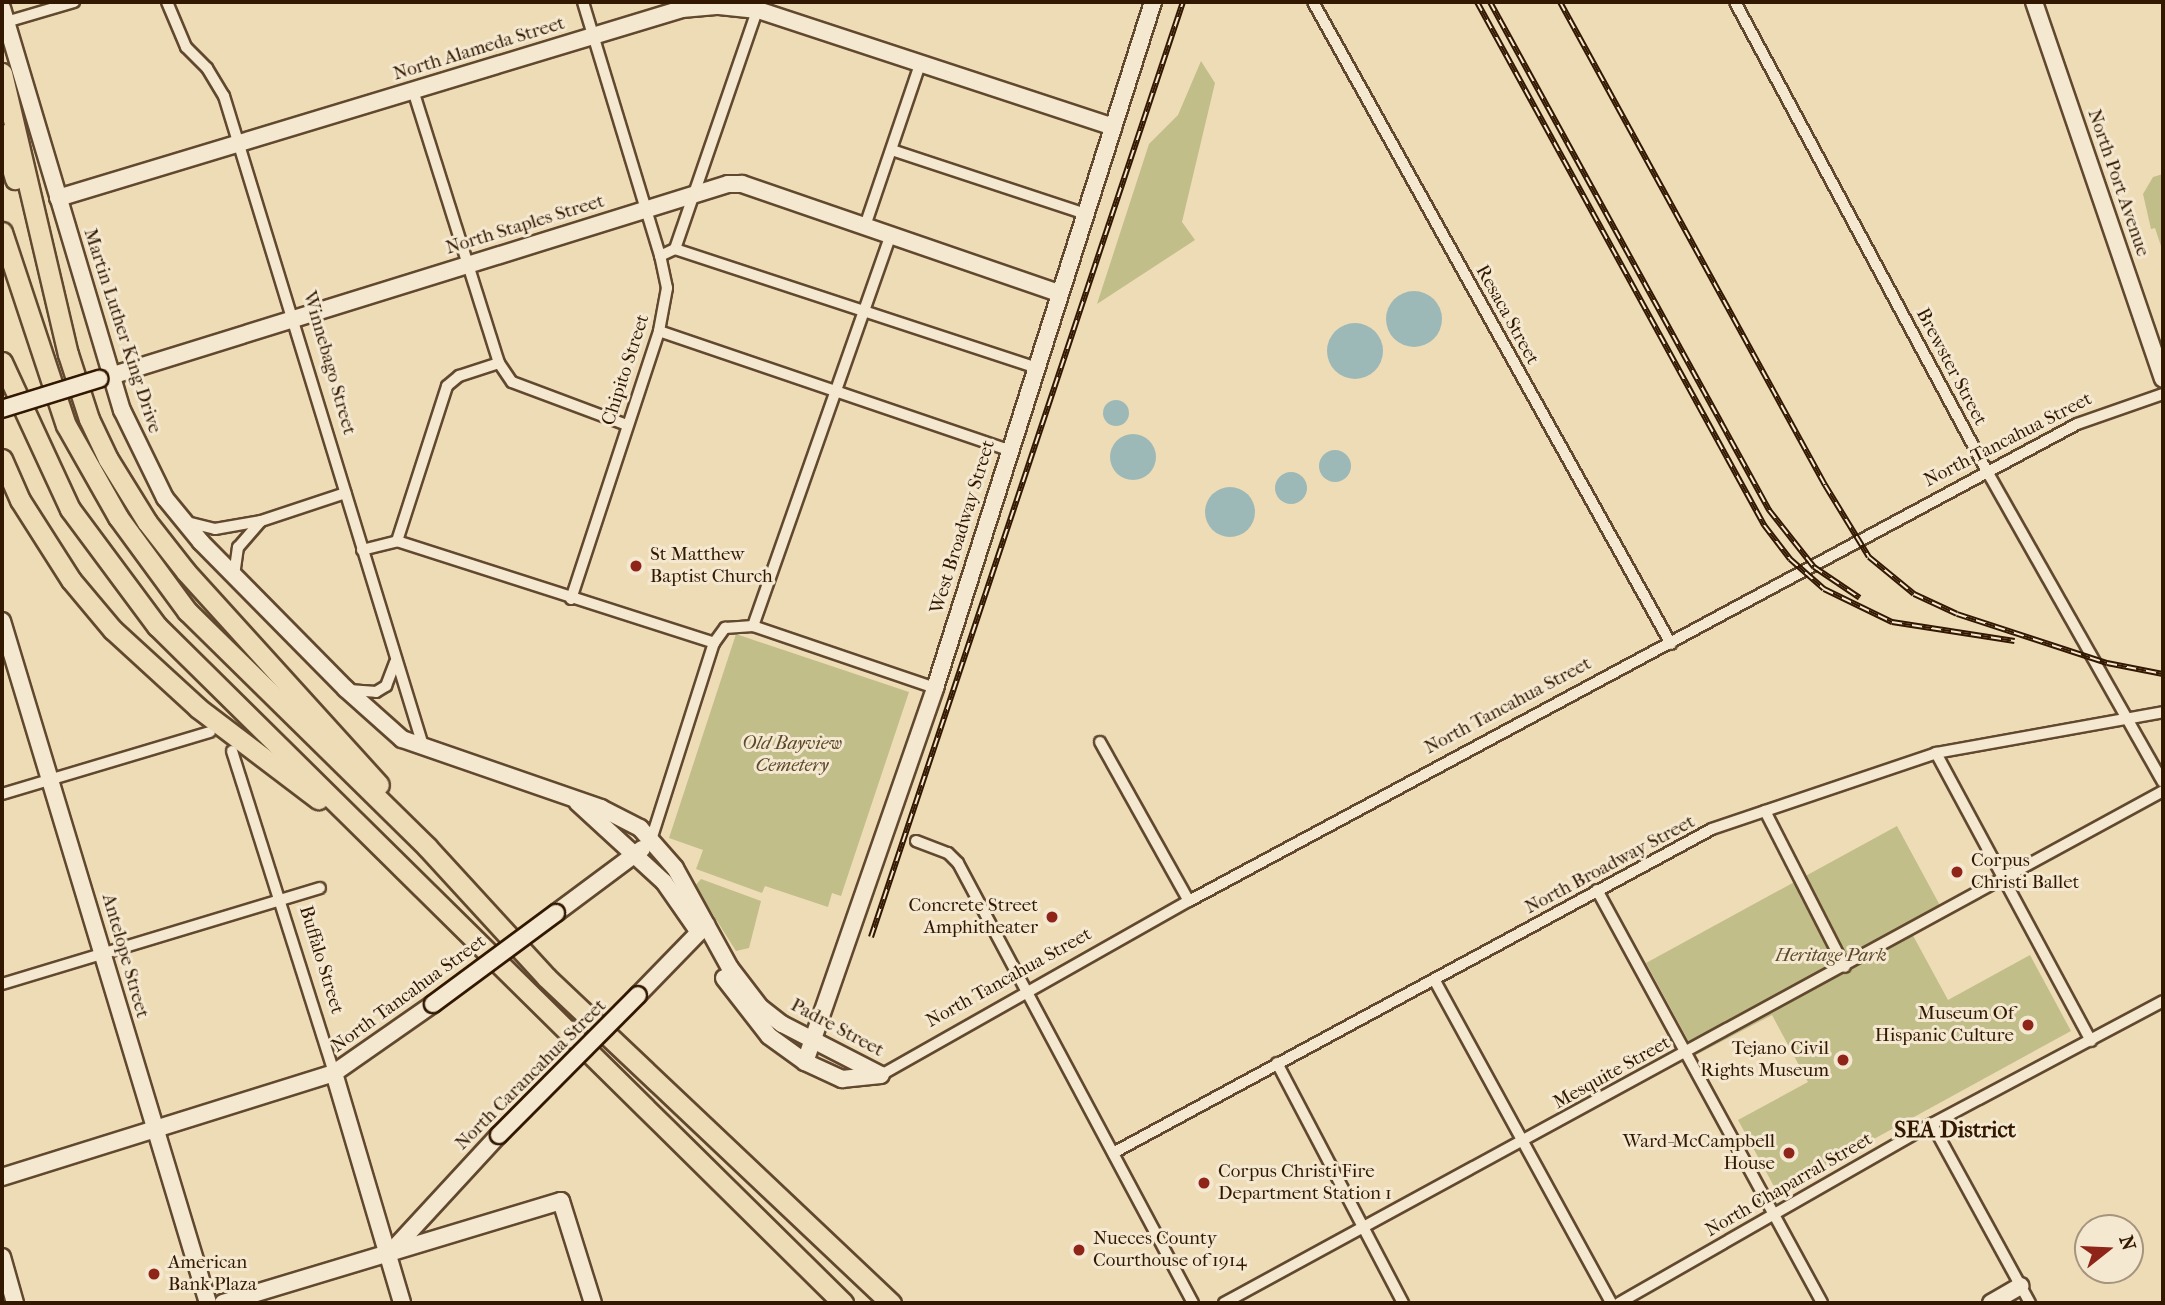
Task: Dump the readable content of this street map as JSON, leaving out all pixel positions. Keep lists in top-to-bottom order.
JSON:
{
  "streets": {
    "street": [
      "North Alameda Street",
      "North Port Avenue",
      "North Staples Street",
      "Resaca Street",
      "Martin Luther King Drive",
      "Winnebago Street",
      "Brewster Street",
      "Chipito Street",
      "North Tancahua Street",
      "West Broadway Street",
      "North Broadway Street",
      "Antelope Street",
      "Buffalo Street",
      "Padre Street",
      "Mesquite Street",
      "North Carancahua Street",
      "North Chaparral Street"
    ]
  },
  "crossings": [
    ["North Alameda Street", "Martin Luther King Drive"],
    ["North Alameda Street", "Winnebago Street"],
    ["North Alameda Street", "Chipito Street"],
    ["North Alameda Street", "West Broadway Street"],
    ["North Staples Street", "Martin Luther King Drive"],
    ["North Staples Street", "Winnebago Street"],
    ["North Staples Street", "Chipito Street"],
    ["North Staples Street", "West Broadway Street"],
    ["Resaca Street", "North Tancahua Street"],
    ["Martin Luther King Drive", "Padre Street"],
    ["Winnebago Street", "Padre Street"],
    ["Brewster Street", "North Tancahua Street"],
    ["Brewster Street", "North Broadway Street"],
    ["North Tancahua Street", "Antelope Street"],
    ["North Tancahua Street", "Buffalo Street"],
    ["North Tancahua Street", "Padre Street"],
    ["West Broadway Street", "Padre Street"],
    ["Buffalo Street", "North Carancahua Street"],
    ["Padre Street", "North Carancahua Street"]
  ],
  "districts": ["SEA District"],
  "parks": ["Old Bayview Cemetery", "Heritage Park"],
  "places": [
    "St Matthew Baptist Church",
    "Corpus Christi Ballet",
    "Concrete Street Amphitheater",
    "Museum Of Hispanic Culture",
    "Tejano Civil Rights Museum",
    "Ward-McCampbell House",
    "Corpus Christi Fire Department Station 1",
    "Nueces County Courthouse of 1914",
    "American Bank Plaza"
  ],
  "north": "right"
}
